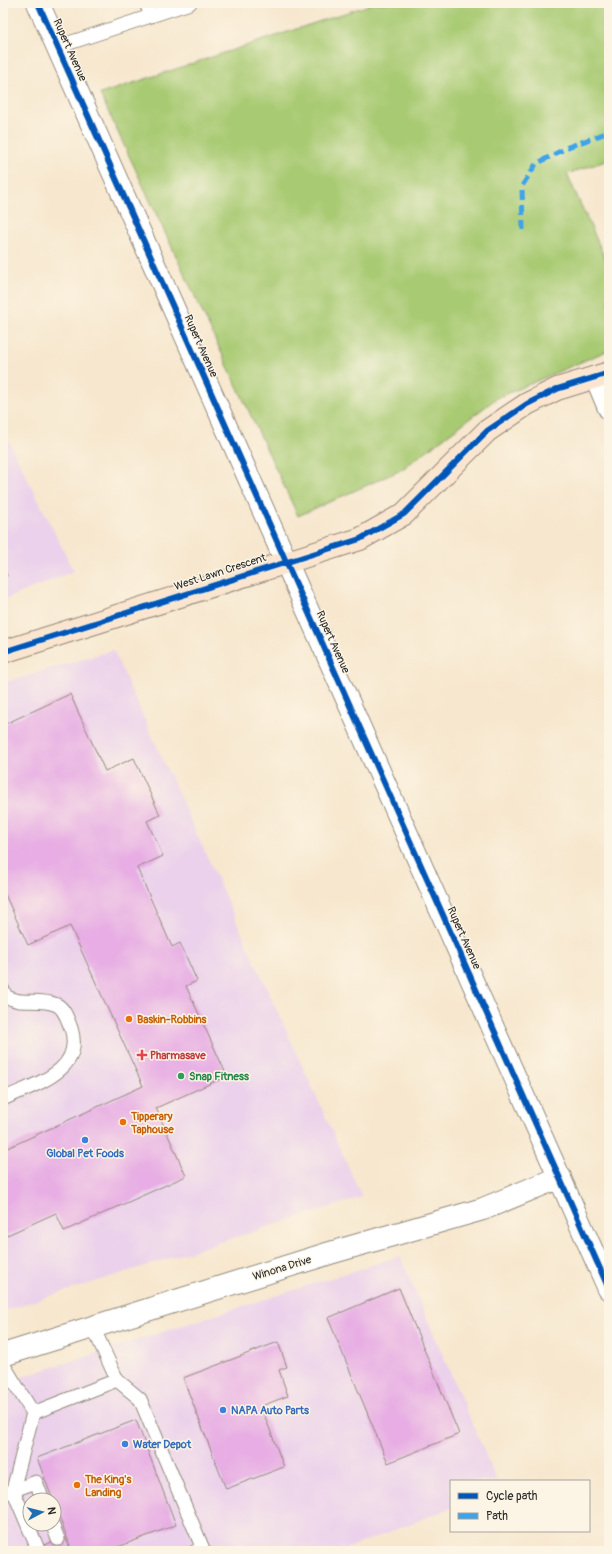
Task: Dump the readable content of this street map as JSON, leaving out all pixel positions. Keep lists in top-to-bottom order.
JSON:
{
  "streets": {
    "street": ["Rupert Avenue", "West Lawn Crescent", "Winona Drive"]
  },
  "crossings": [
    ["Rupert Avenue", "West Lawn Crescent"],
    ["Rupert Avenue", "Winona Drive"]
  ],
  "places": {
    "other": [
      "Baskin-Robbins",
      "Snap Fitness",
      "Tipperary Taphouse",
      "Global Pet Foods",
      "NAPA Auto Parts",
      "Water Depot",
      "The King's Landing"
    ],
    "health": ["Pharmasave"]
  },
  "legend": ["Cycle path", "Path"],
  "north": "right"
}
